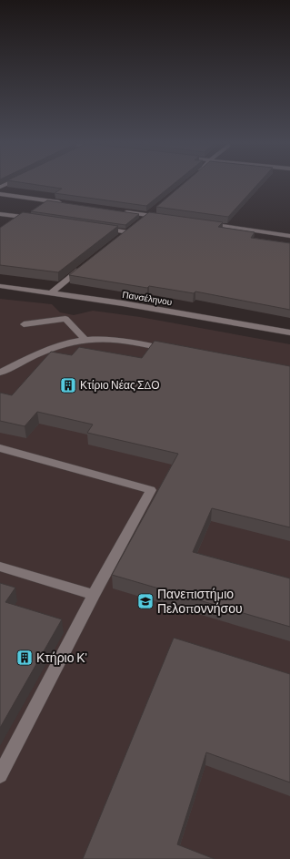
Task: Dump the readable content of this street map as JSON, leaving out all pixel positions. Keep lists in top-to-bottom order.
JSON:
{
  "streets": {
    "street": ["Πανσέληνου"]
  },
  "places": {
    "building": ["Κτίριο Νέας ΣΔΟ", "Κτήριο Κ'"],
    "school or university": ["Πανεπιστήμιο Πελοποννήσου"]
  }
}
